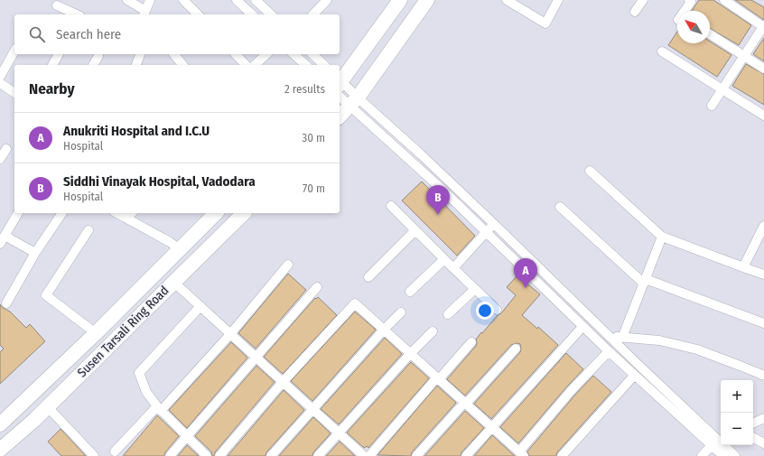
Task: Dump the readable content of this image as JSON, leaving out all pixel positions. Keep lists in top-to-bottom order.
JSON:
{
  "streets": {
    "main road": ["Susen Tarsali Ring Road"]
  },
  "north": "top left",
  "page": {
    "search": "Search here",
    "heading": ["Nearby", "2 results"],
    "list": [
      {
        "mark": "A",
        "name": "Anukriti Hospital and I.C.U",
        "note": "Hospital",
        "value": "30 m"
      },
      {
        "mark": "B",
        "name": "Siddhi Vinayak Hospital, Vadodara",
        "note": "Hospital",
        "value": "70 m"
      }
    ],
    "pins": ["B", "A"],
    "map_buttons": ["+", "−"]
  }
}
